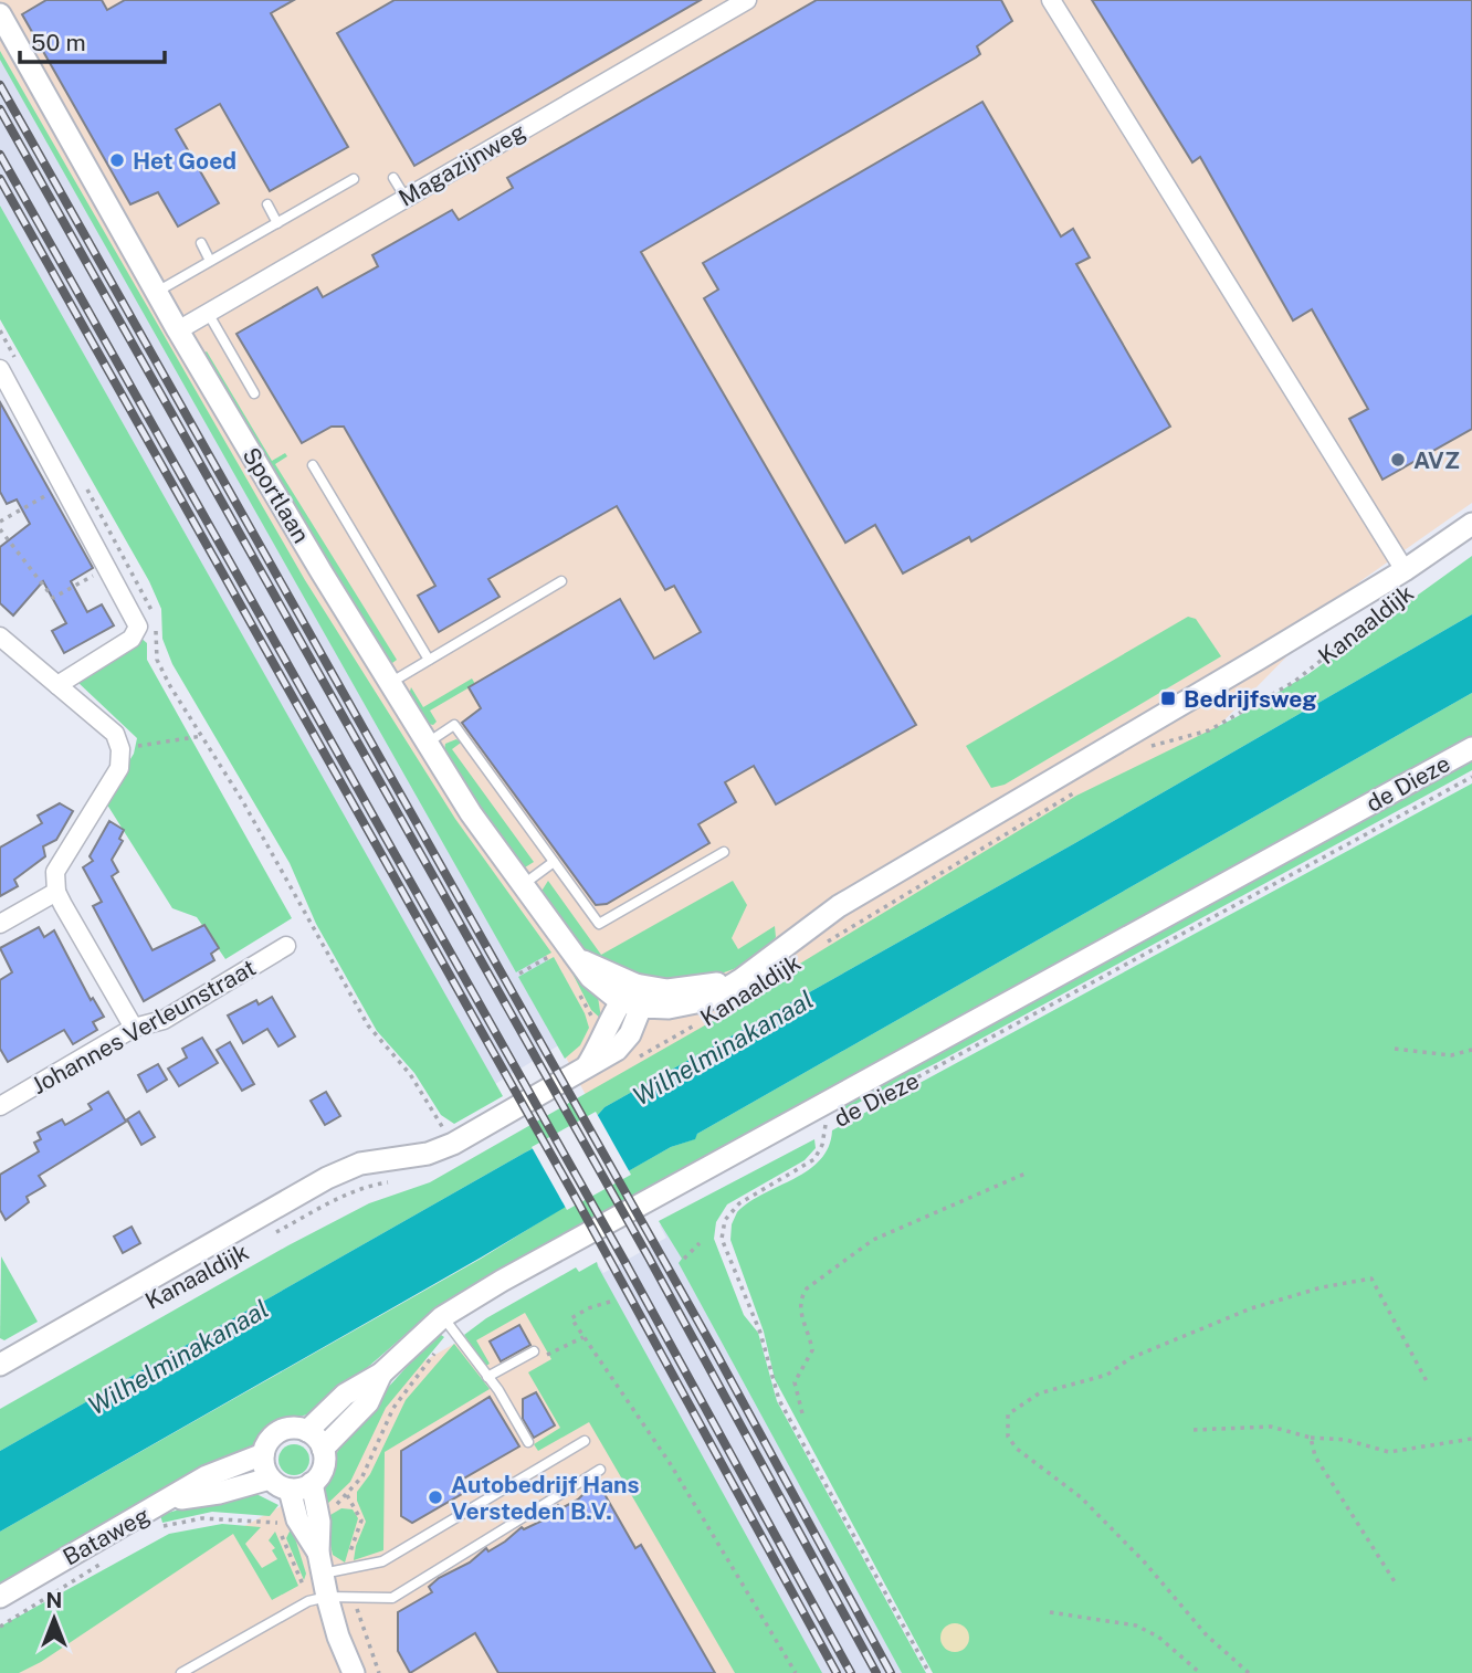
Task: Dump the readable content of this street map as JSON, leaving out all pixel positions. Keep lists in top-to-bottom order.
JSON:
{
  "streets": {
    "street": [
      "Magazijnweg",
      "Sportlaan",
      "Kanaaldijk",
      "de Dieze",
      "Johannes Verleunstraat",
      "Bataweg"
    ]
  },
  "crossings": [
    ["Magazijnweg", "Sportlaan"],
    ["Sportlaan", "Kanaaldijk"],
    ["de Dieze", "Bataweg"]
  ],
  "water": ["Wilhelminakanaal"],
  "places": {
    "other": ["Het Goed", "AVZ", "Autobedrijf Hans Versteden B.V."],
    "transit": ["Bedrijfsweg"]
  },
  "scale_bar": "50 m",
  "north": "top"
}
